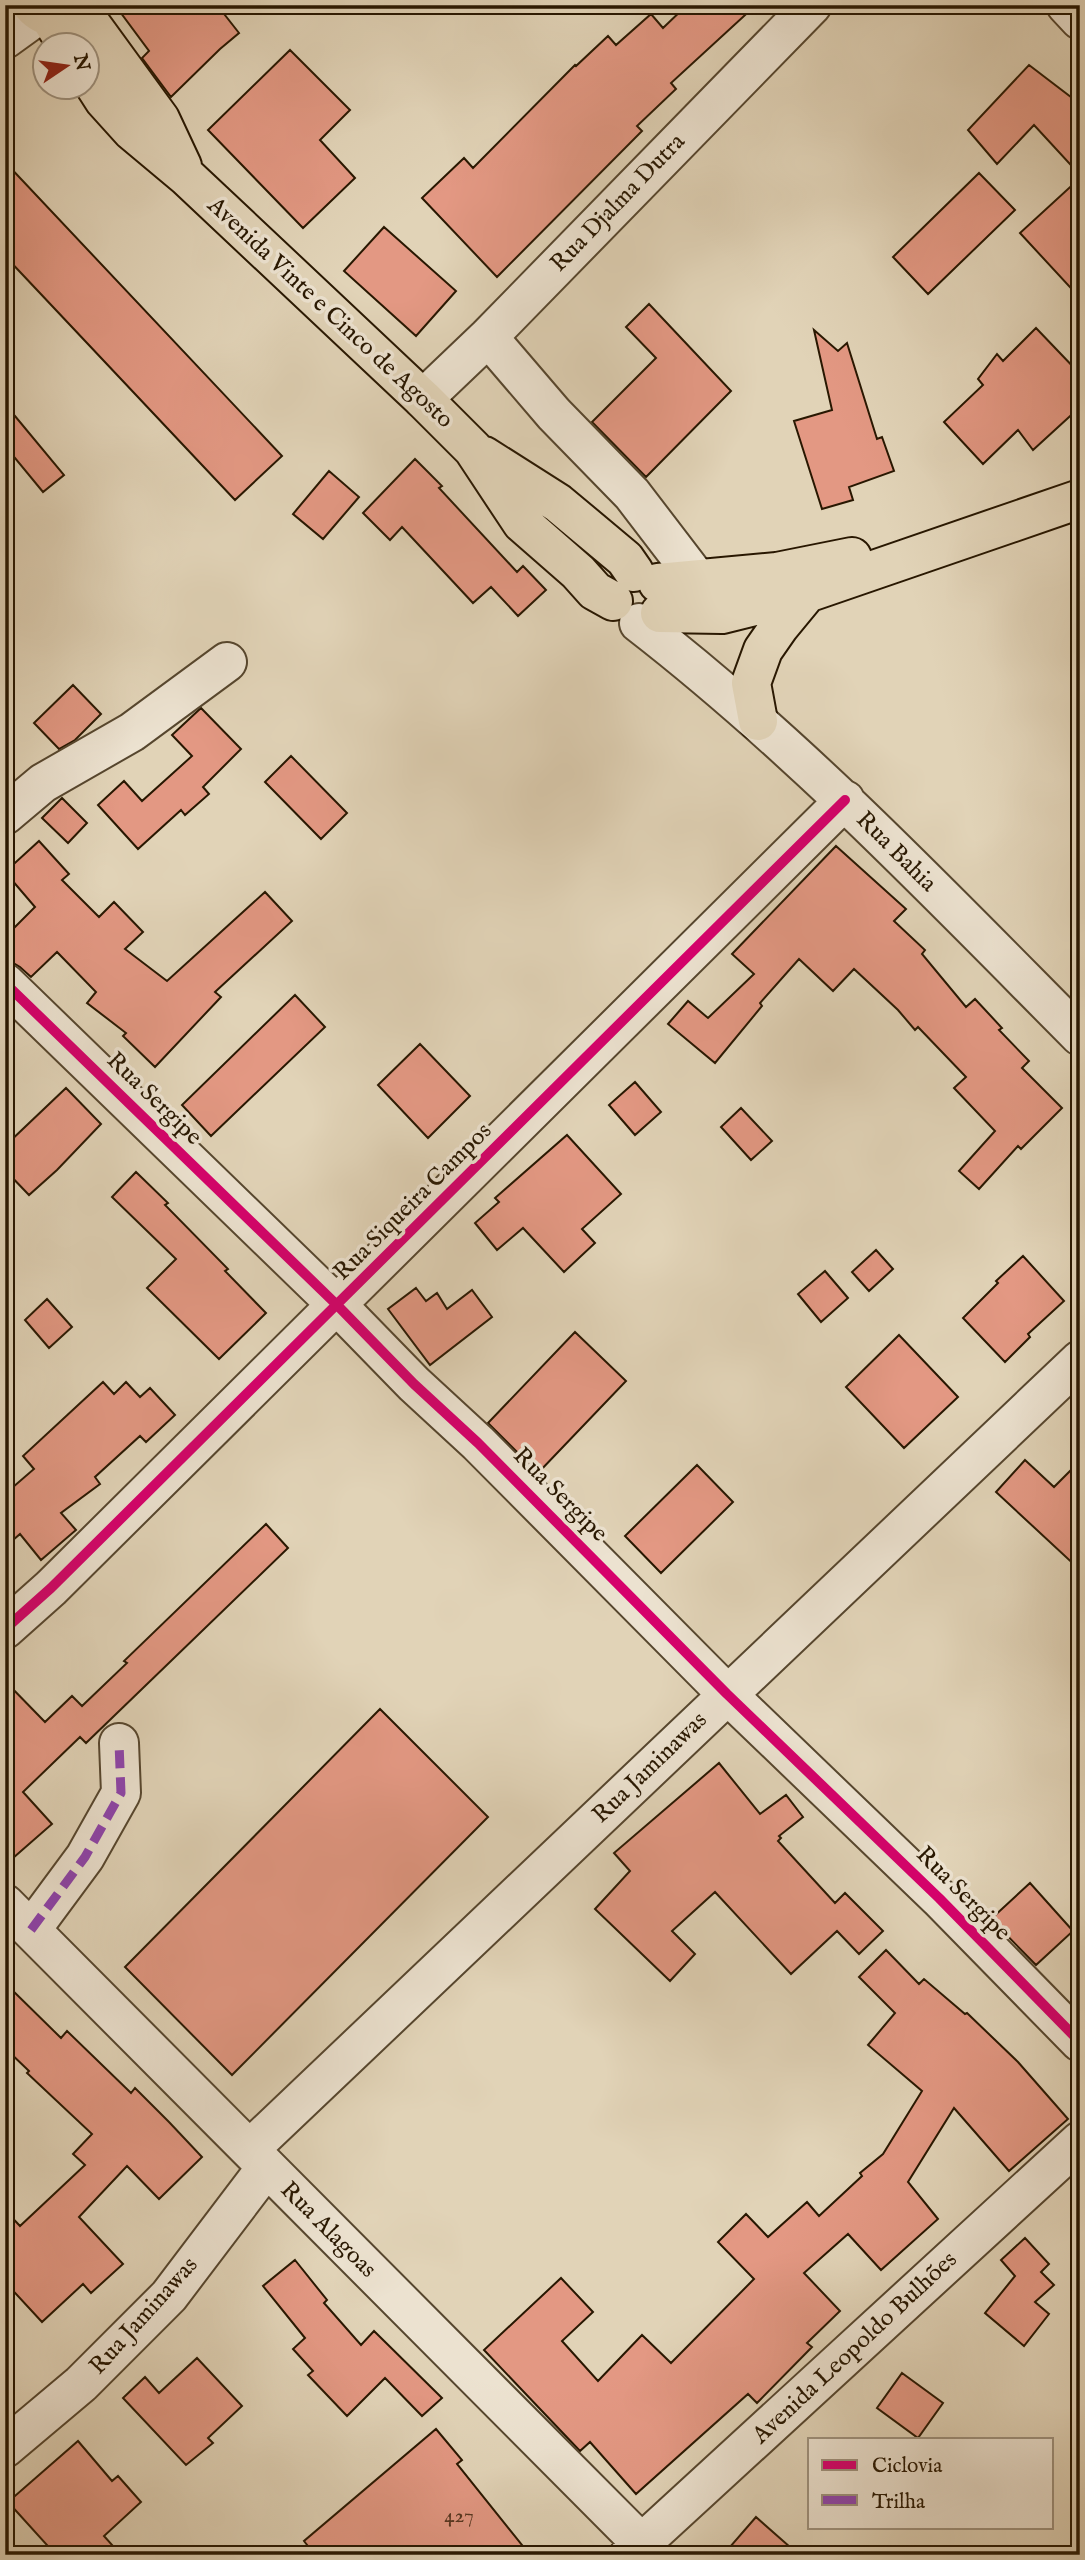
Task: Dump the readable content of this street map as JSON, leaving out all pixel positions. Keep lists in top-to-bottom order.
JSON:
{
  "streets": {
    "main road": ["Avenida Vinte e Cinco de Agosto"],
    "street": [
      "Rua Djalma Dutra",
      "Rua Bahia",
      "Rua Sergipe",
      "Rua Siqueira Campos",
      "Rua Jaminawas",
      "Rua Alagoas",
      "Avenida Leopoldo Bulhões"
    ]
  },
  "crossings": [
    ["Rua Djalma Dutra", "Avenida Vinte e Cinco de Agosto"],
    ["Avenida Vinte e Cinco de Agosto", "Rua Bahia"],
    ["Rua Bahia", "Rua Siqueira Campos"],
    ["Rua Sergipe", "Rua Siqueira Campos"],
    ["Rua Sergipe", "Rua Jaminawas"],
    ["Rua Jaminawas", "Rua Alagoas"],
    ["Rua Alagoas", "Avenida Leopoldo Bulhões"]
  ],
  "house_numbers": ["427"],
  "legend": ["Ciclovia", "Trilha"],
  "north": "right"
}
